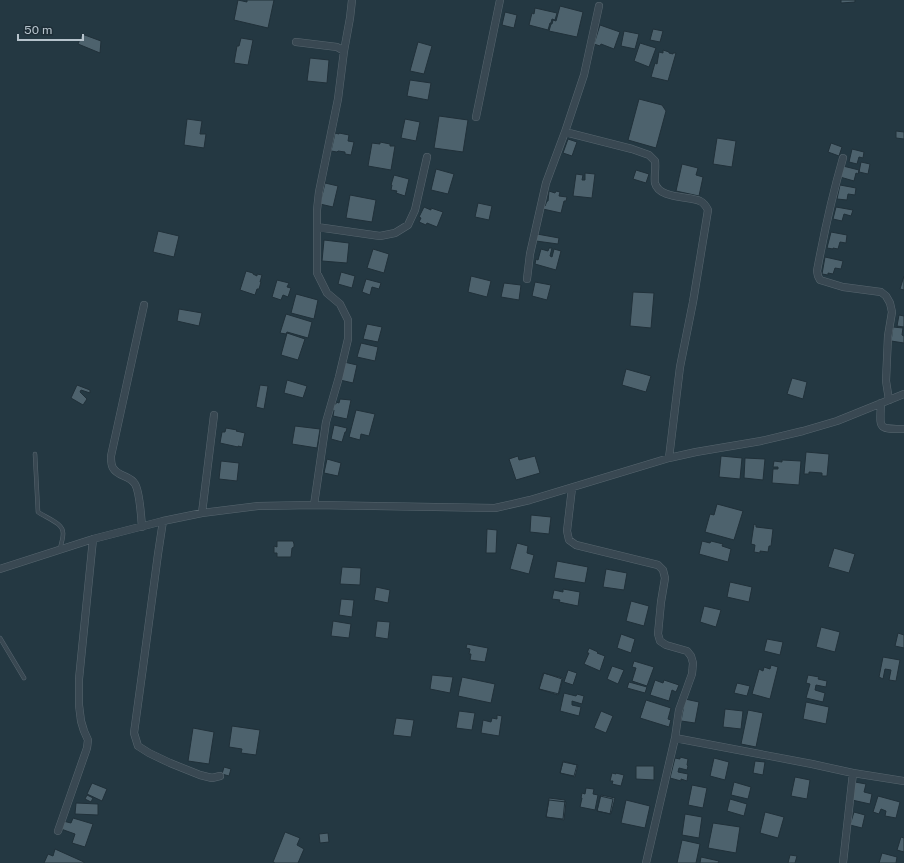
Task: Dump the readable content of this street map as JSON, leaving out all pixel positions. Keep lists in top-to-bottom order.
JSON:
{
  "scale_bar": "50 m"
}
